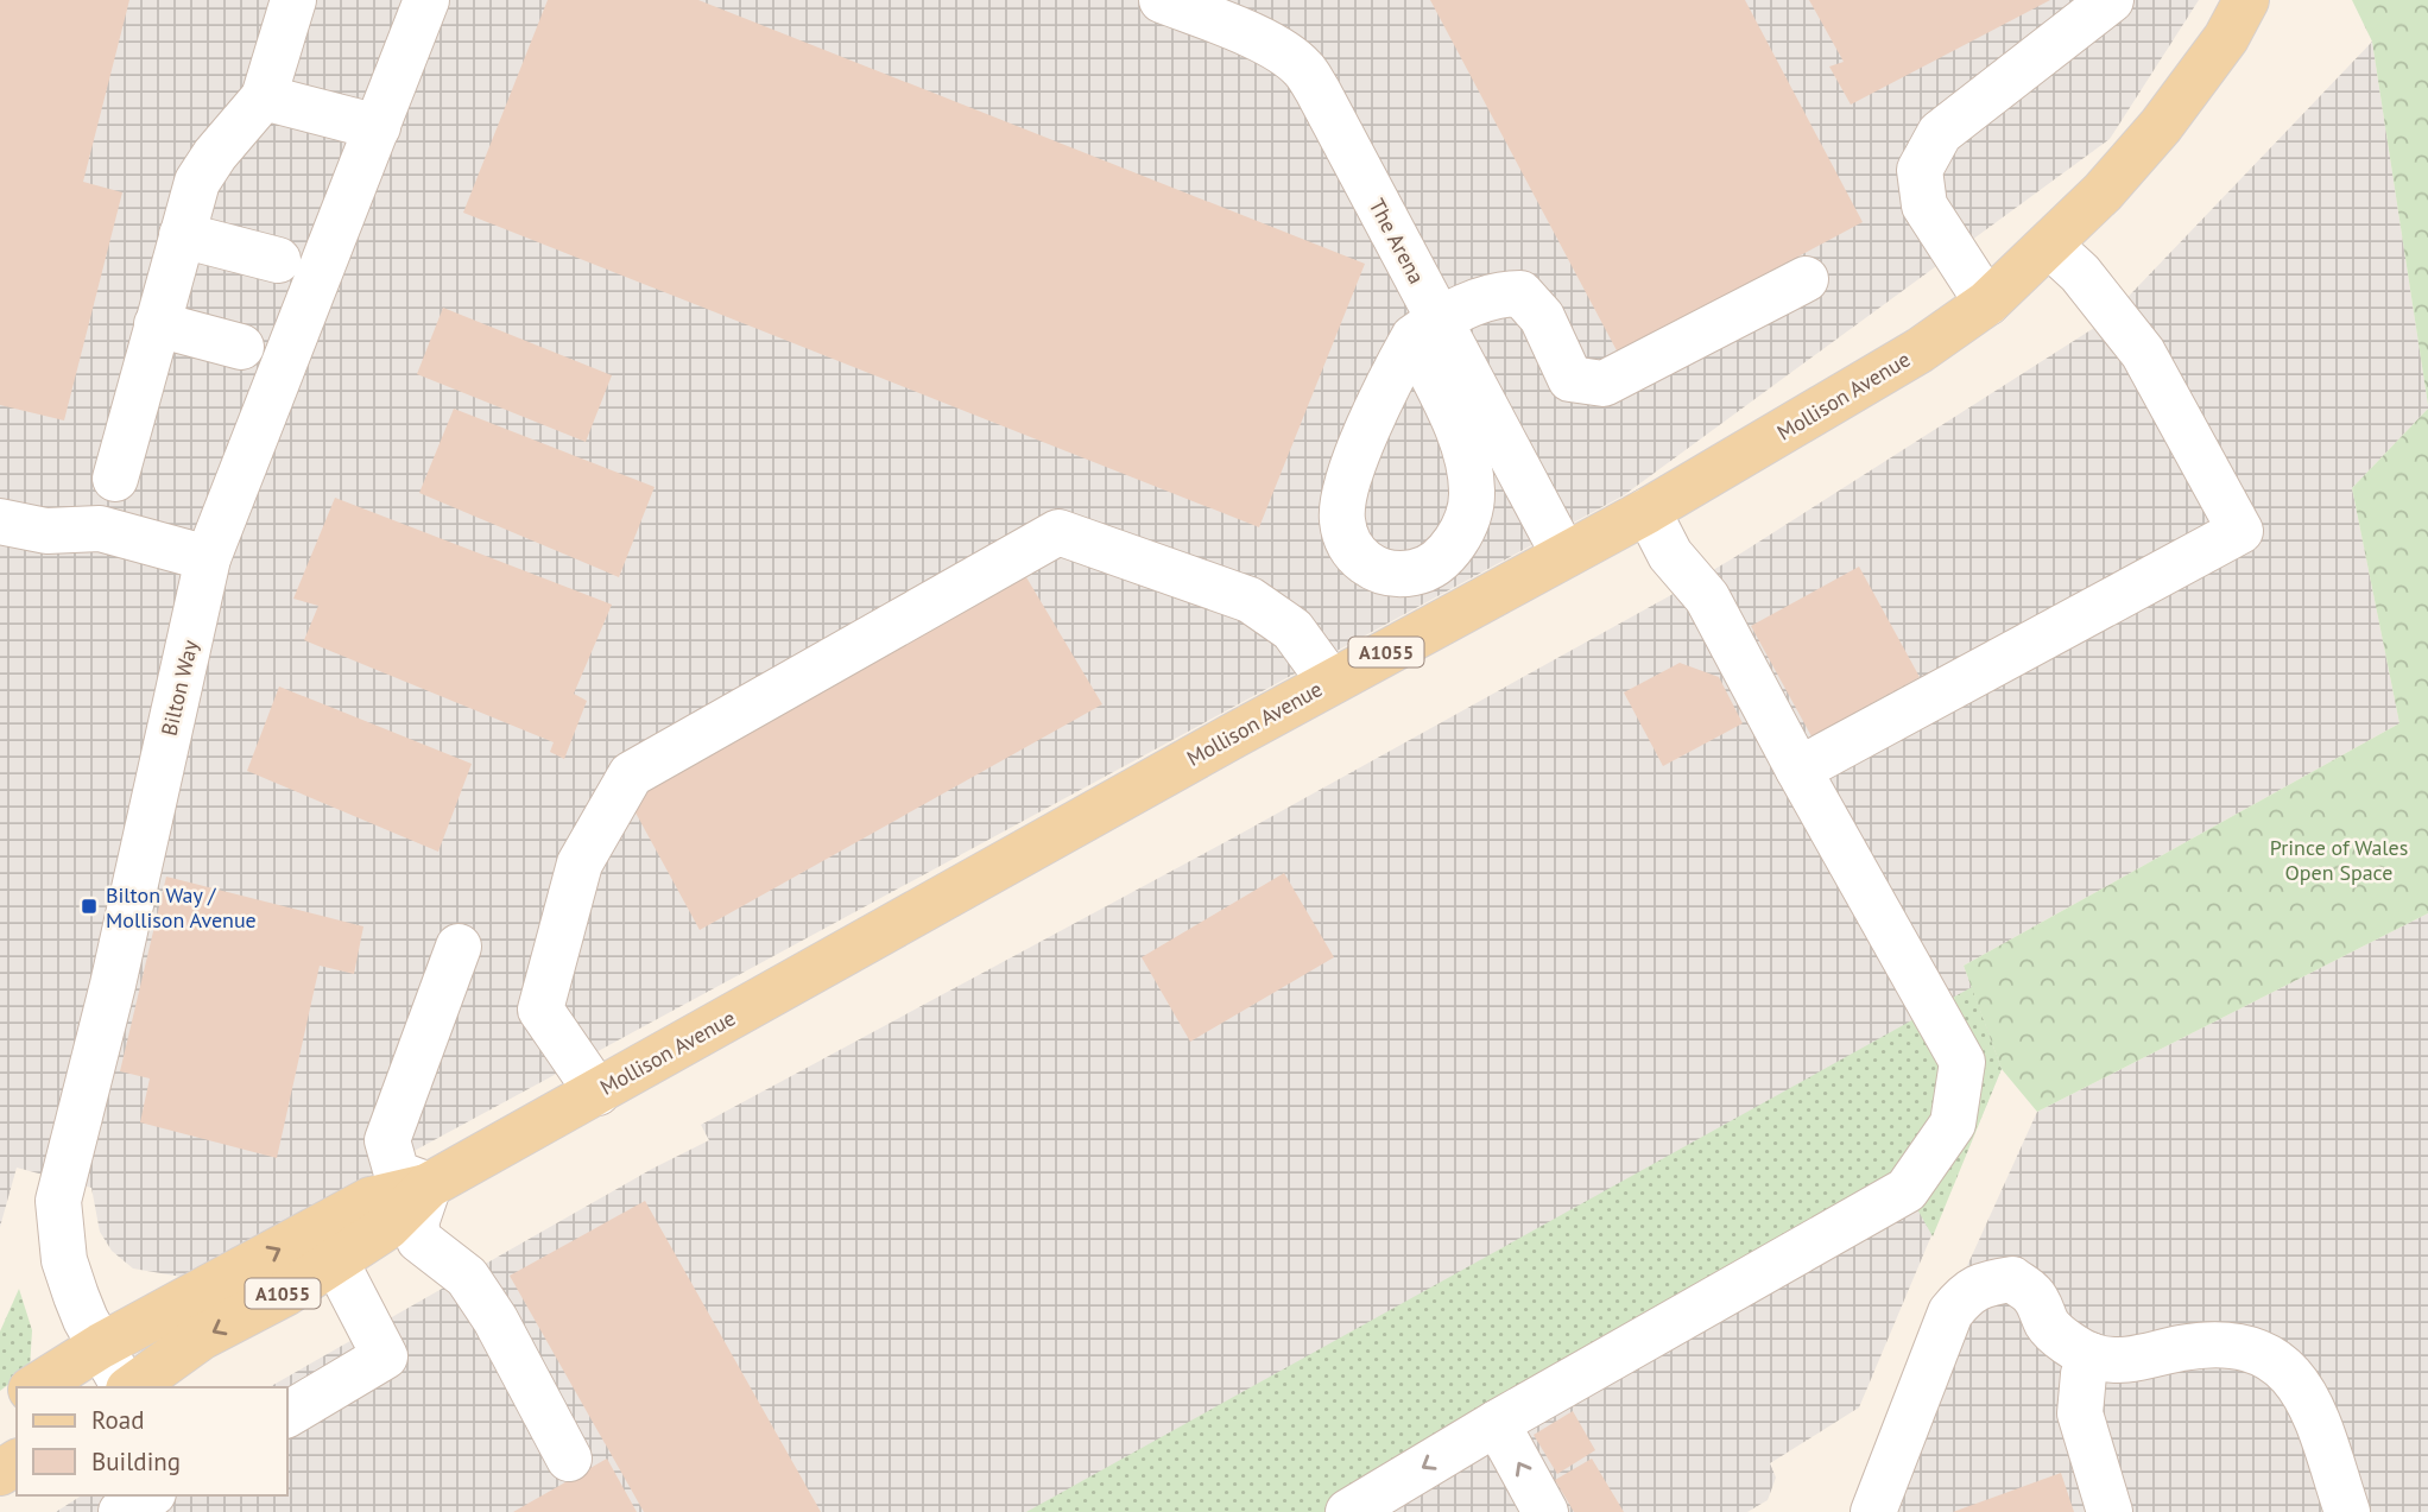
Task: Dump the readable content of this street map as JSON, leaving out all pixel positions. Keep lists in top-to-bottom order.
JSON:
{
  "streets": {
    "main road": ["Mollison Avenue", "A1055"],
    "street": ["The Arena", "Bilton Way"]
  },
  "crossings": [
    ["The Arena", "Mollison Avenue"],
    ["Mollison Avenue", "Bilton Way"]
  ],
  "parks": ["Prince of Wales Open Space"],
  "places": {
    "transit": ["Bilton Way / Mollison Avenue"]
  },
  "legend": ["Road", "Building"]
}
